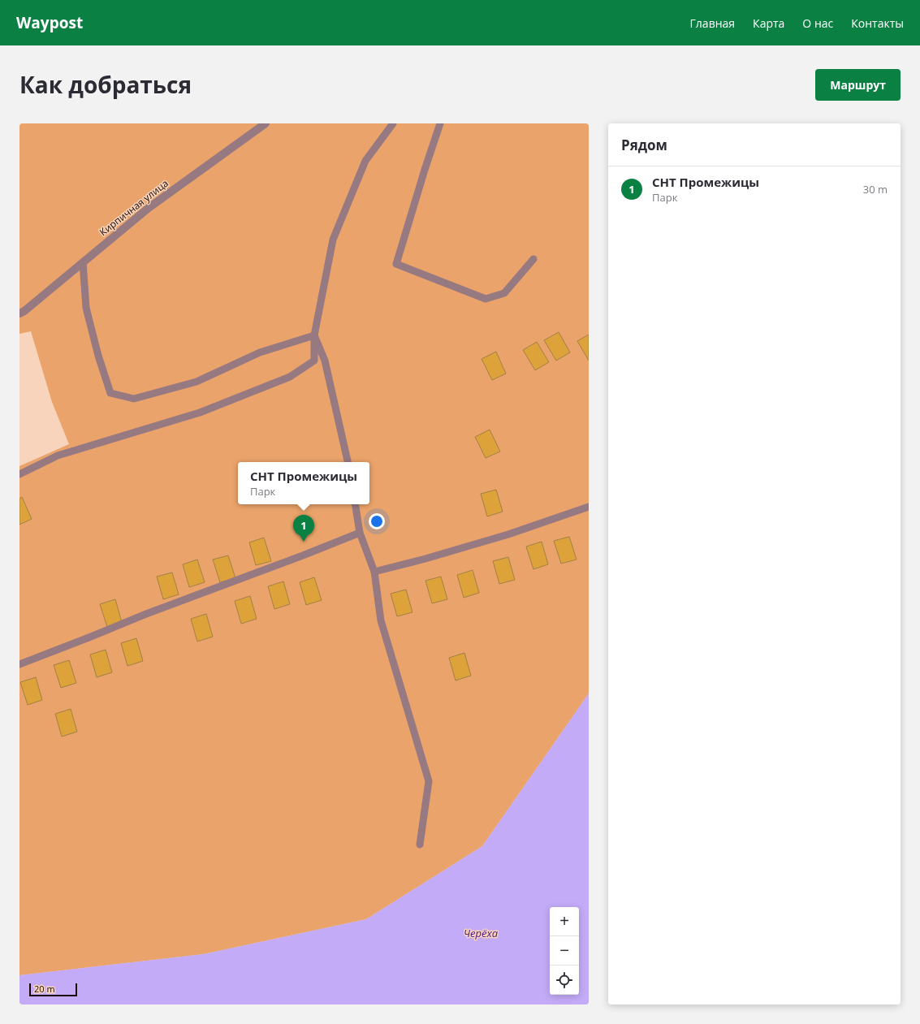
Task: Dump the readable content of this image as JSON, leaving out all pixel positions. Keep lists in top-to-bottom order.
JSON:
{
  "streets": {
    "street": ["Кирпичная улица"]
  },
  "water": ["Черёха"],
  "scale_bar": "20 m",
  "page": {
    "header": "Waypost",
    "nav": [
      "Главная",
      "Карта",
      "О нас",
      "Контакты"
    ],
    "title": "Как добраться",
    "buttons": "Маршрут",
    "heading": "Рядом",
    "list": [
      {
        "mark": "1",
        "name": "СНТ Промежицы",
        "note": "Парк",
        "value": "30 m"
      }
    ],
    "popup": ["СНТ Промежицы", "Парк"],
    "pins": "1",
    "map_buttons": ["+", "−"],
    "scale": "20 m"
  }
}
